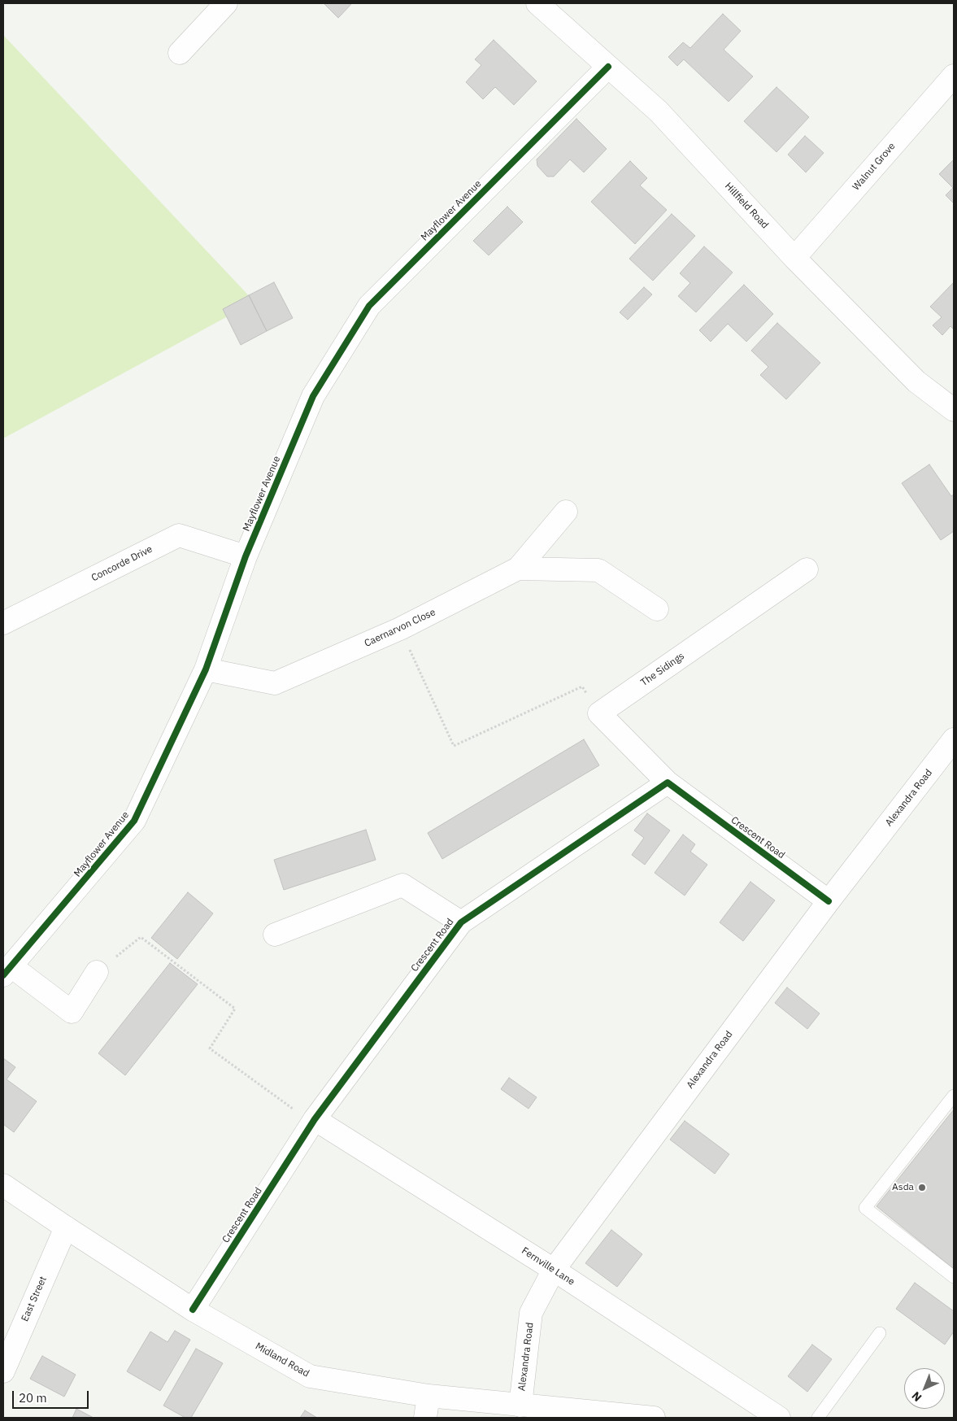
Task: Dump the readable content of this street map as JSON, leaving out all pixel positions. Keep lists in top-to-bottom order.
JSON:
{
  "streets": {
    "street": [
      "Walnut Grove",
      "Hillfield Road",
      "Mayflower Avenue",
      "Concorde Drive",
      "Caernarvon Close",
      "The Sidings",
      "Alexandra Road",
      "Crescent Road",
      "Fernville Lane",
      "East Street",
      "Midland Road"
    ]
  },
  "crossings": [
    ["Walnut Grove", "Hillfield Road"],
    ["Hillfield Road", "Mayflower Avenue"],
    ["Mayflower Avenue", "Concorde Drive"],
    ["Mayflower Avenue", "Caernarvon Close"],
    ["The Sidings", "Crescent Road"],
    ["Alexandra Road", "Crescent Road"],
    ["Alexandra Road", "Fernville Lane"],
    ["Alexandra Road", "Midland Road"],
    ["Crescent Road", "Fernville Lane"],
    ["Crescent Road", "Midland Road"],
    ["East Street", "Midland Road"]
  ],
  "places": ["Asda"],
  "scale_bar": "20 m",
  "north": "bottom left"
}
